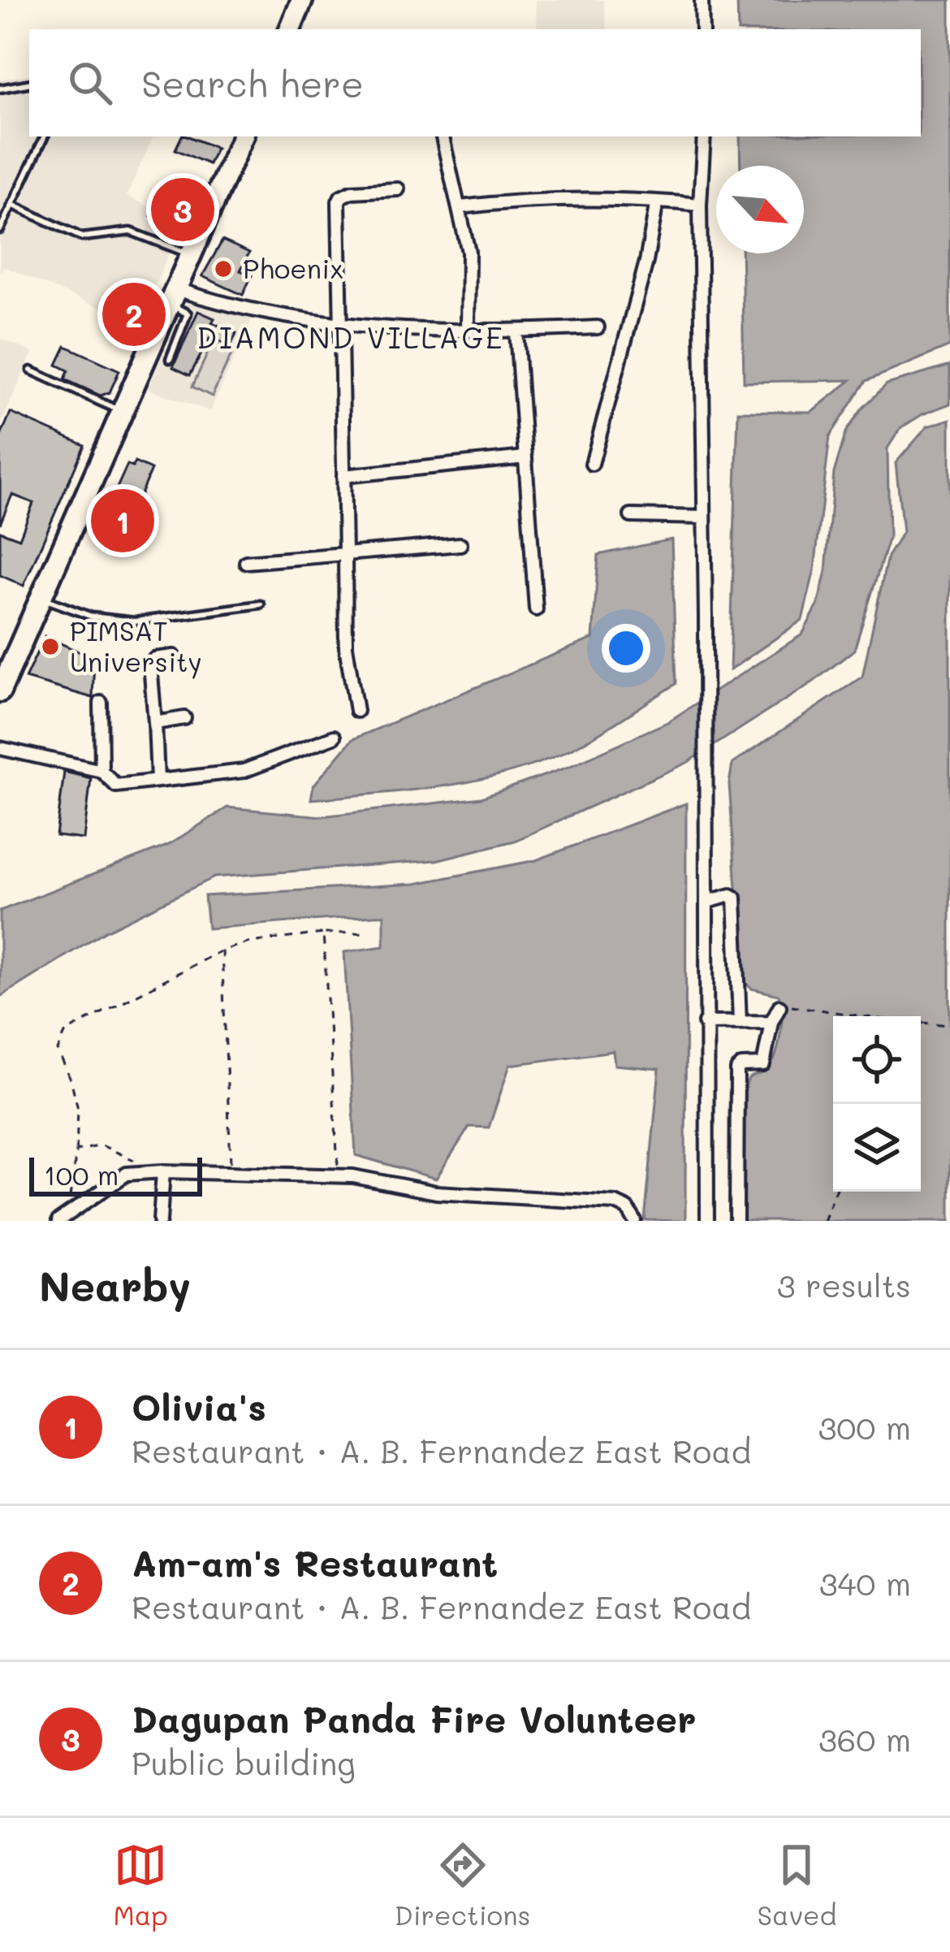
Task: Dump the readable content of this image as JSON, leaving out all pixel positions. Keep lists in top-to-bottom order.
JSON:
{
  "districts": ["DIAMOND VILLAGE"],
  "places": ["Phoenix", "PIMSAT University"],
  "scale_bar": "100 m",
  "north": "bottom right",
  "page": {
    "search": "Search here",
    "pins": ["3", "2", "1"],
    "scale": "100 m",
    "heading": ["Nearby", "3 results"],
    "list": [
      {
        "mark": "1",
        "name": "Olivia's",
        "note": "Restaurant · A. B. Fernandez East Road",
        "value": "300 m"
      },
      {
        "mark": "2",
        "name": "Am-am's Restaurant",
        "note": "Restaurant · A. B. Fernandez East Road",
        "value": "340 m"
      },
      {
        "mark": "3",
        "name": "Dagupan Panda Fire Volunteer",
        "note": "Public building",
        "value": "360 m"
      }
    ],
    "nav": ["Map", "Directions", "Saved"]
  }
}
